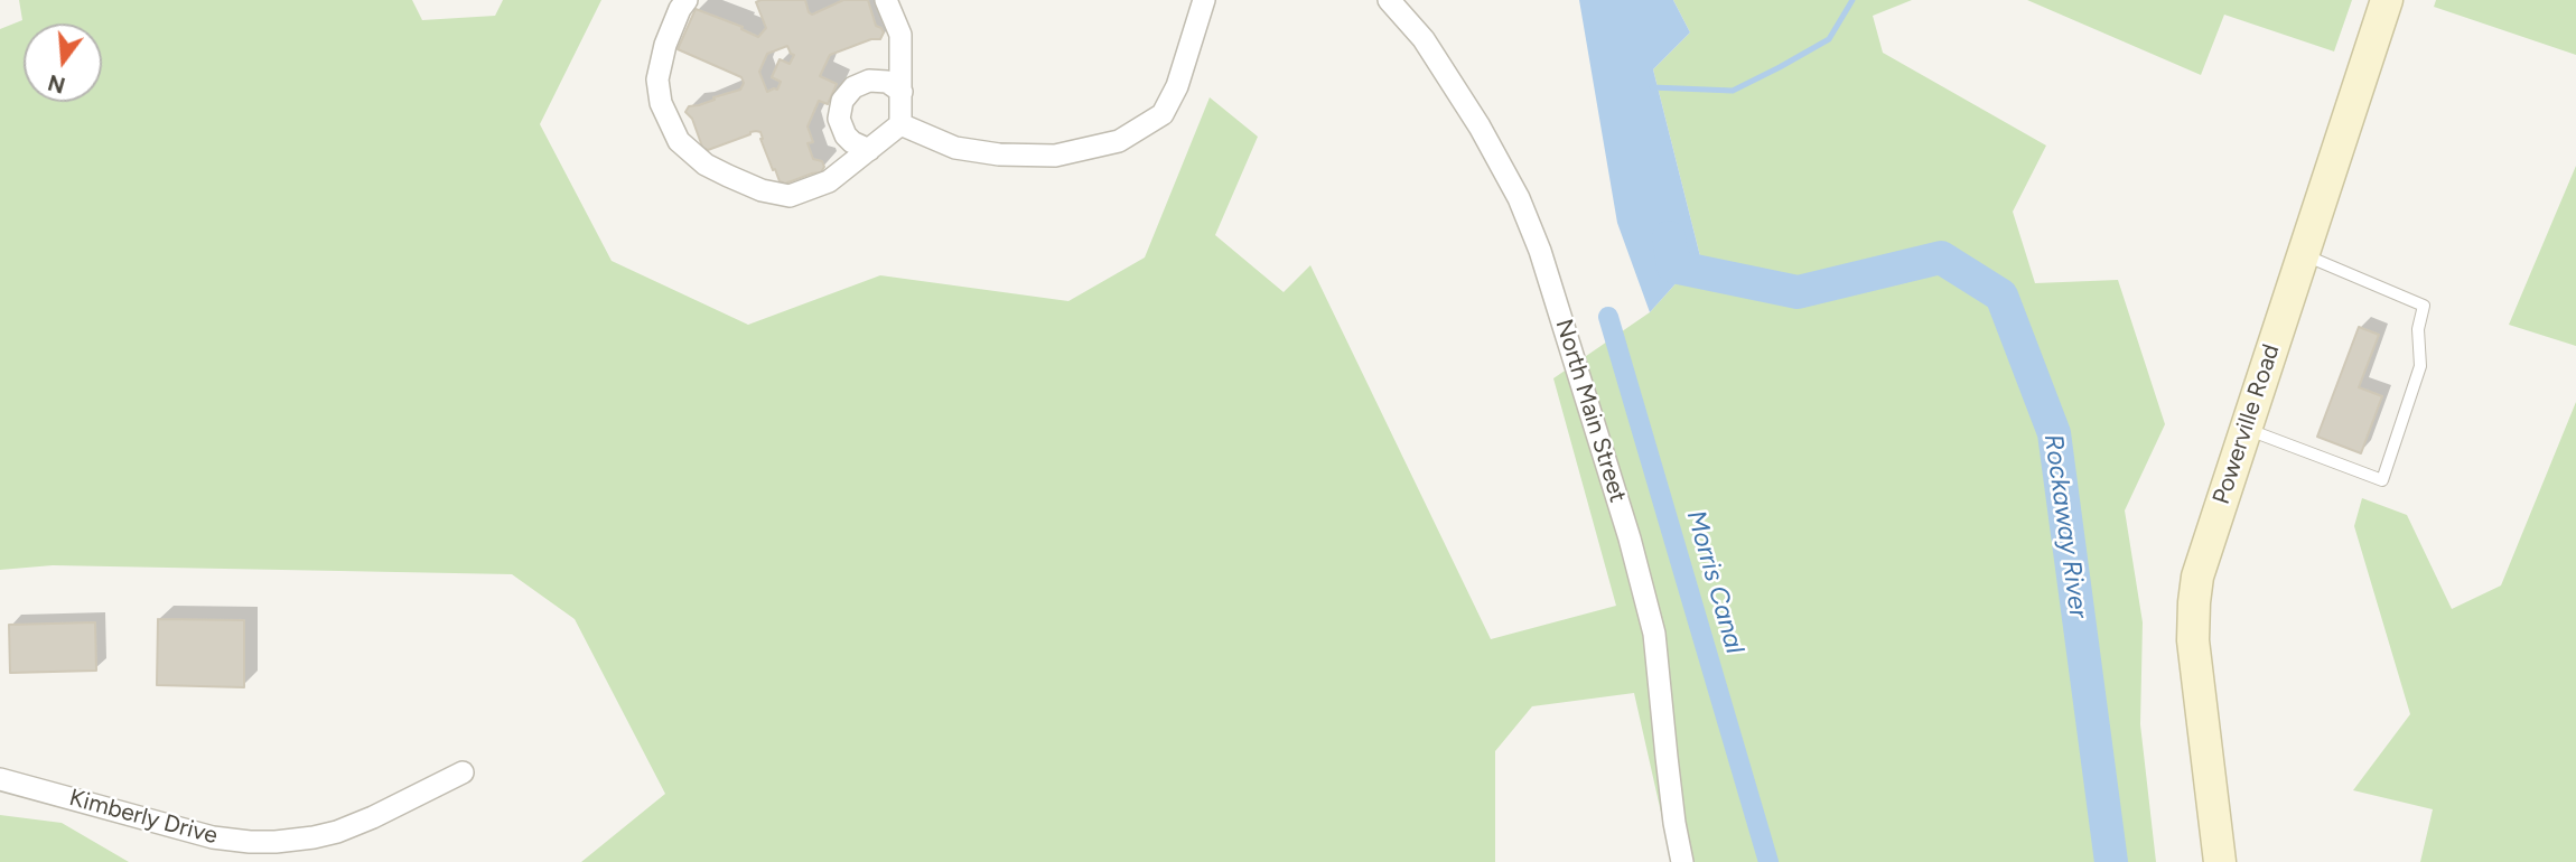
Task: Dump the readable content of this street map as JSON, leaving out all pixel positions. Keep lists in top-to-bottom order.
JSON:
{
  "streets": {
    "main road": ["Powerville Road"],
    "street": ["North Main Street", "Kimberly Drive"]
  },
  "water": ["Rockaway River", "Morris Canal"],
  "north": "bottom"
}
